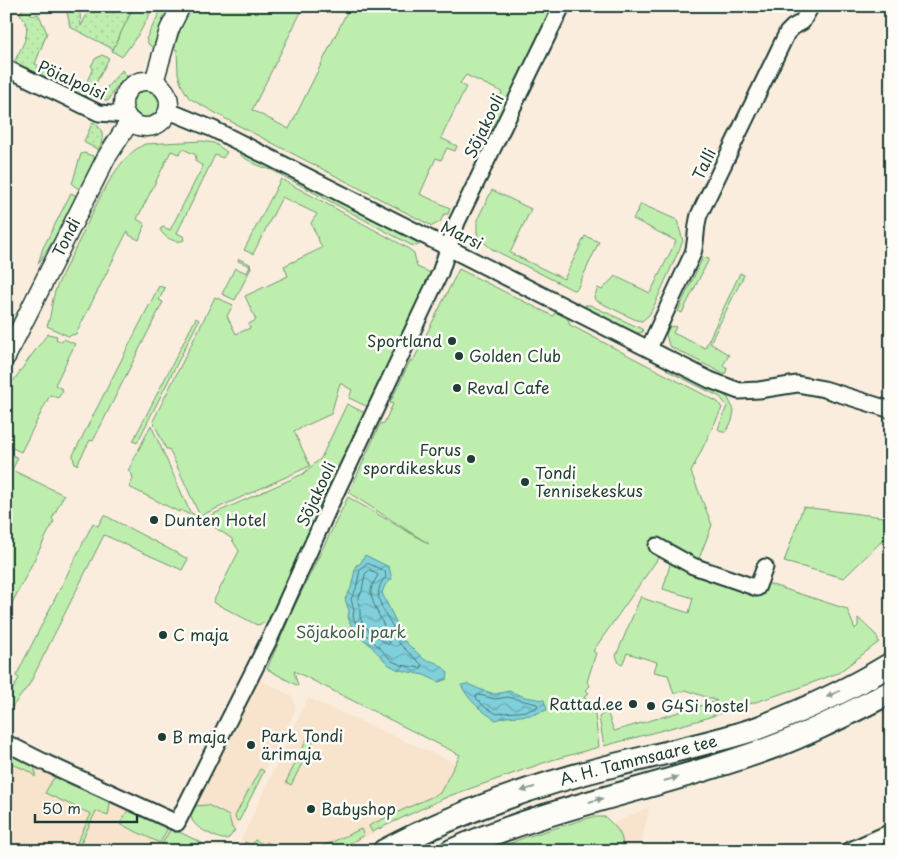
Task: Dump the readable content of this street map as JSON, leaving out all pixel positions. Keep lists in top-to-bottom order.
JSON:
{
  "streets": {
    "main road": ["A. H. Tammsaare tee"],
    "street": [
      "Pöialpoisi",
      "Sõjakooli",
      "Talli",
      "Marsi",
      "Tondi"
    ]
  },
  "crossings": [
    ["Pöialpoisi", "Marsi"],
    ["Pöialpoisi", "Tondi"],
    ["Sõjakooli", "Marsi"],
    ["Talli", "Marsi"],
    ["Marsi", "Tondi"]
  ],
  "parks": ["Sõjakooli park"],
  "places": [
    "Sportland",
    "Golden Club",
    "Reval Cafe",
    "Forus spordikeskus",
    "Tondi Tennisekeskus",
    "Dunten Hotel",
    "C maja",
    "Rattad.ee",
    "G4Si hostel",
    "B maja",
    "Park Tondi ärimaja",
    "Babyshop"
  ],
  "scale_bar": "50 m"
}
